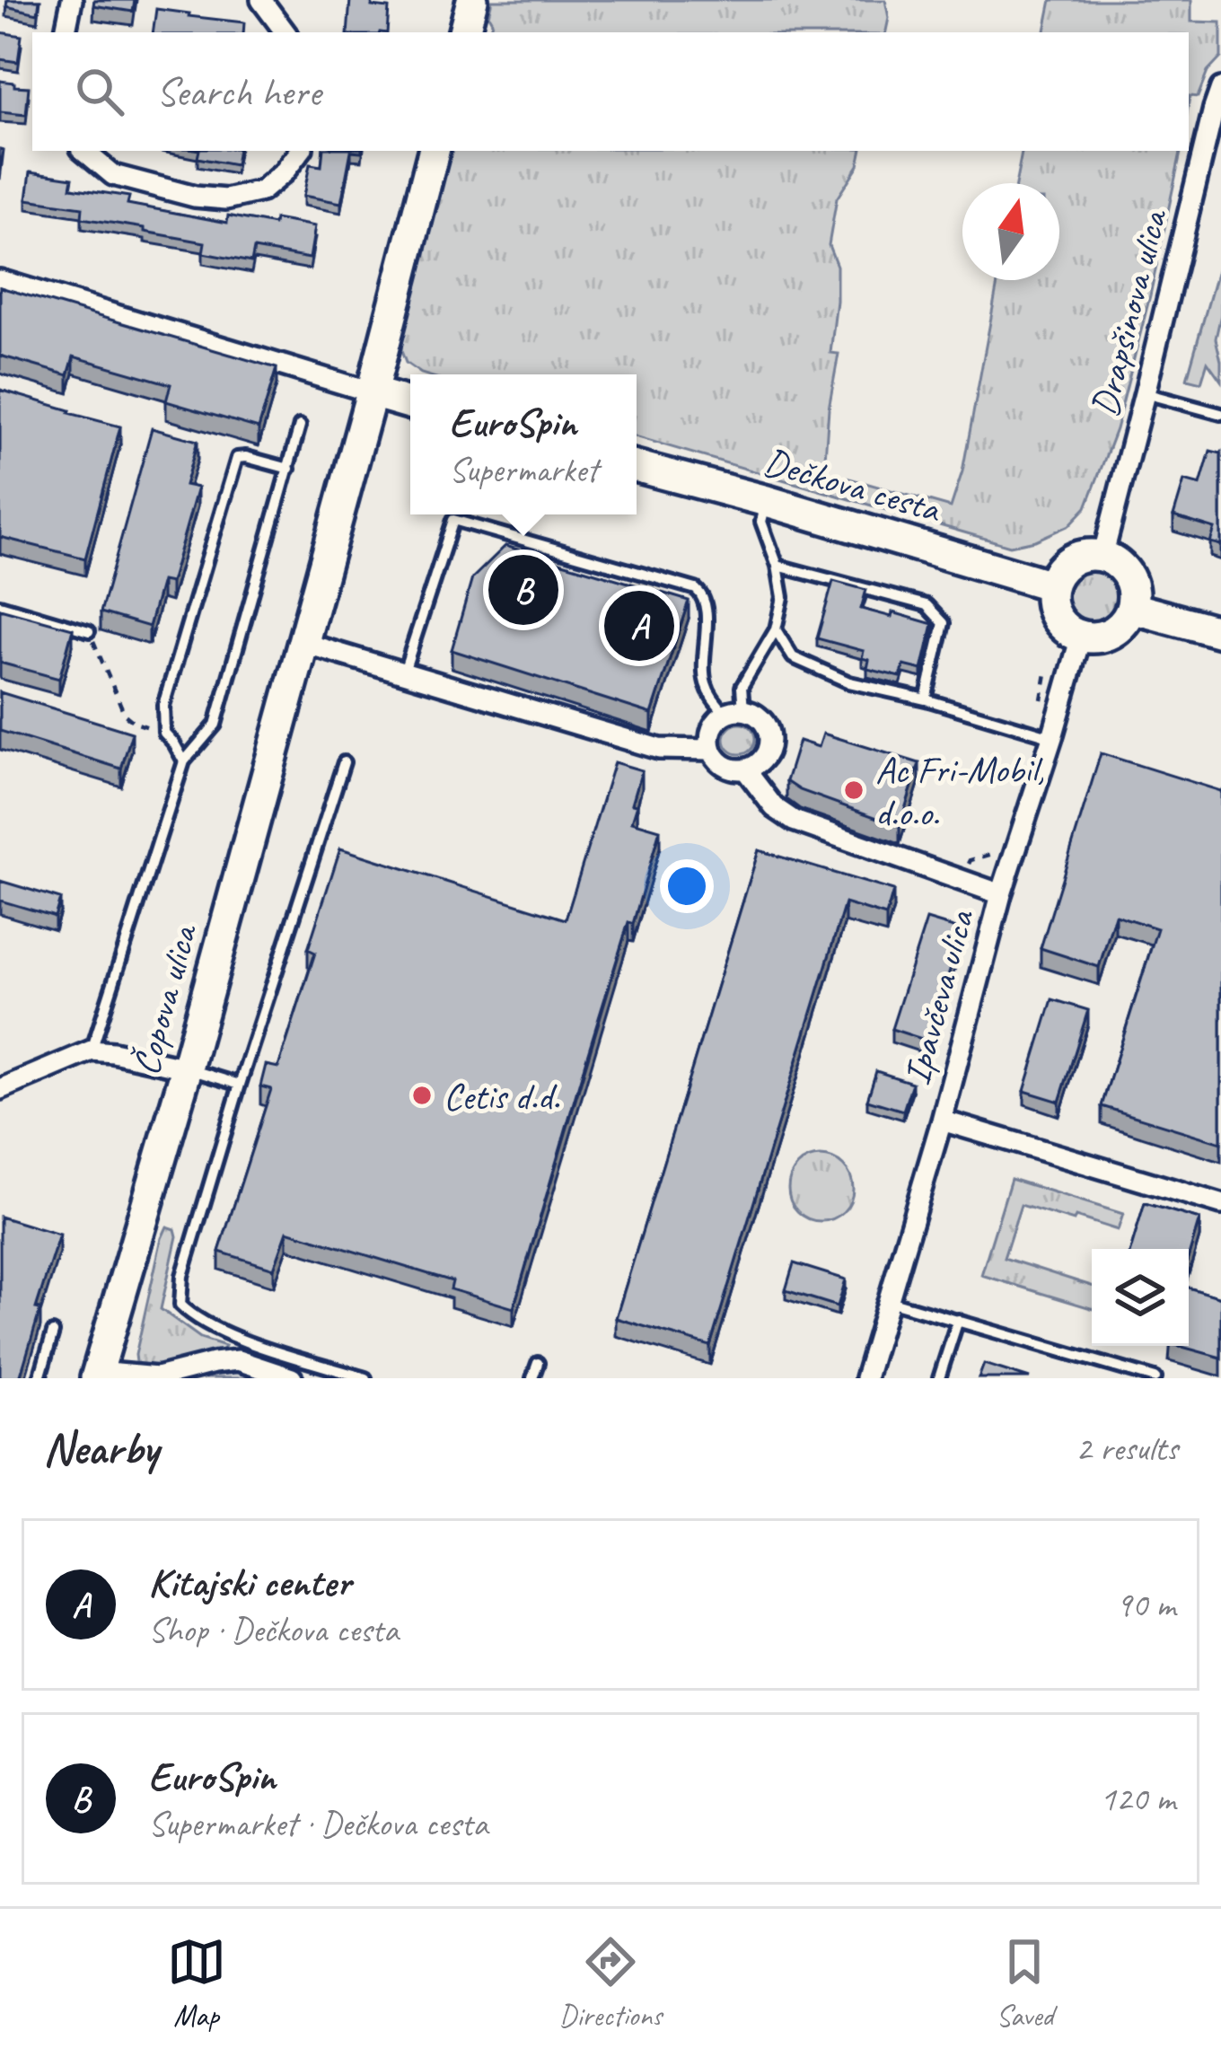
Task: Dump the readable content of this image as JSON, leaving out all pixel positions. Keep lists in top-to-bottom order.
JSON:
{
  "streets": {
    "street": [
      "Drapšinova ulica",
      "Dečkova cesta",
      "Ipavčeva ulica",
      "Čopova ulica"
    ]
  },
  "crossings": [
    ["Drapšinova ulica", "Dečkova cesta"],
    ["Drapšinova ulica", "Ipavčeva ulica"],
    ["Dečkova cesta", "Ipavčeva ulica"]
  ],
  "places": ["Ac Fri-Mobil, d.o.o.", "Cetis d.d."],
  "north": "top",
  "page": {
    "search": "Search here",
    "popup": ["EuroSpin", "Supermarket"],
    "pins": ["B", "A"],
    "heading": ["Nearby", "2 results"],
    "list": [
      {
        "mark": "A",
        "name": "Kitajski center",
        "note": "Shop · Dečkova cesta",
        "value": "90 m"
      },
      {
        "mark": "B",
        "name": "EuroSpin",
        "note": "Supermarket · Dečkova cesta",
        "value": "120 m"
      }
    ],
    "nav": ["Map", "Directions", "Saved"]
  }
}
